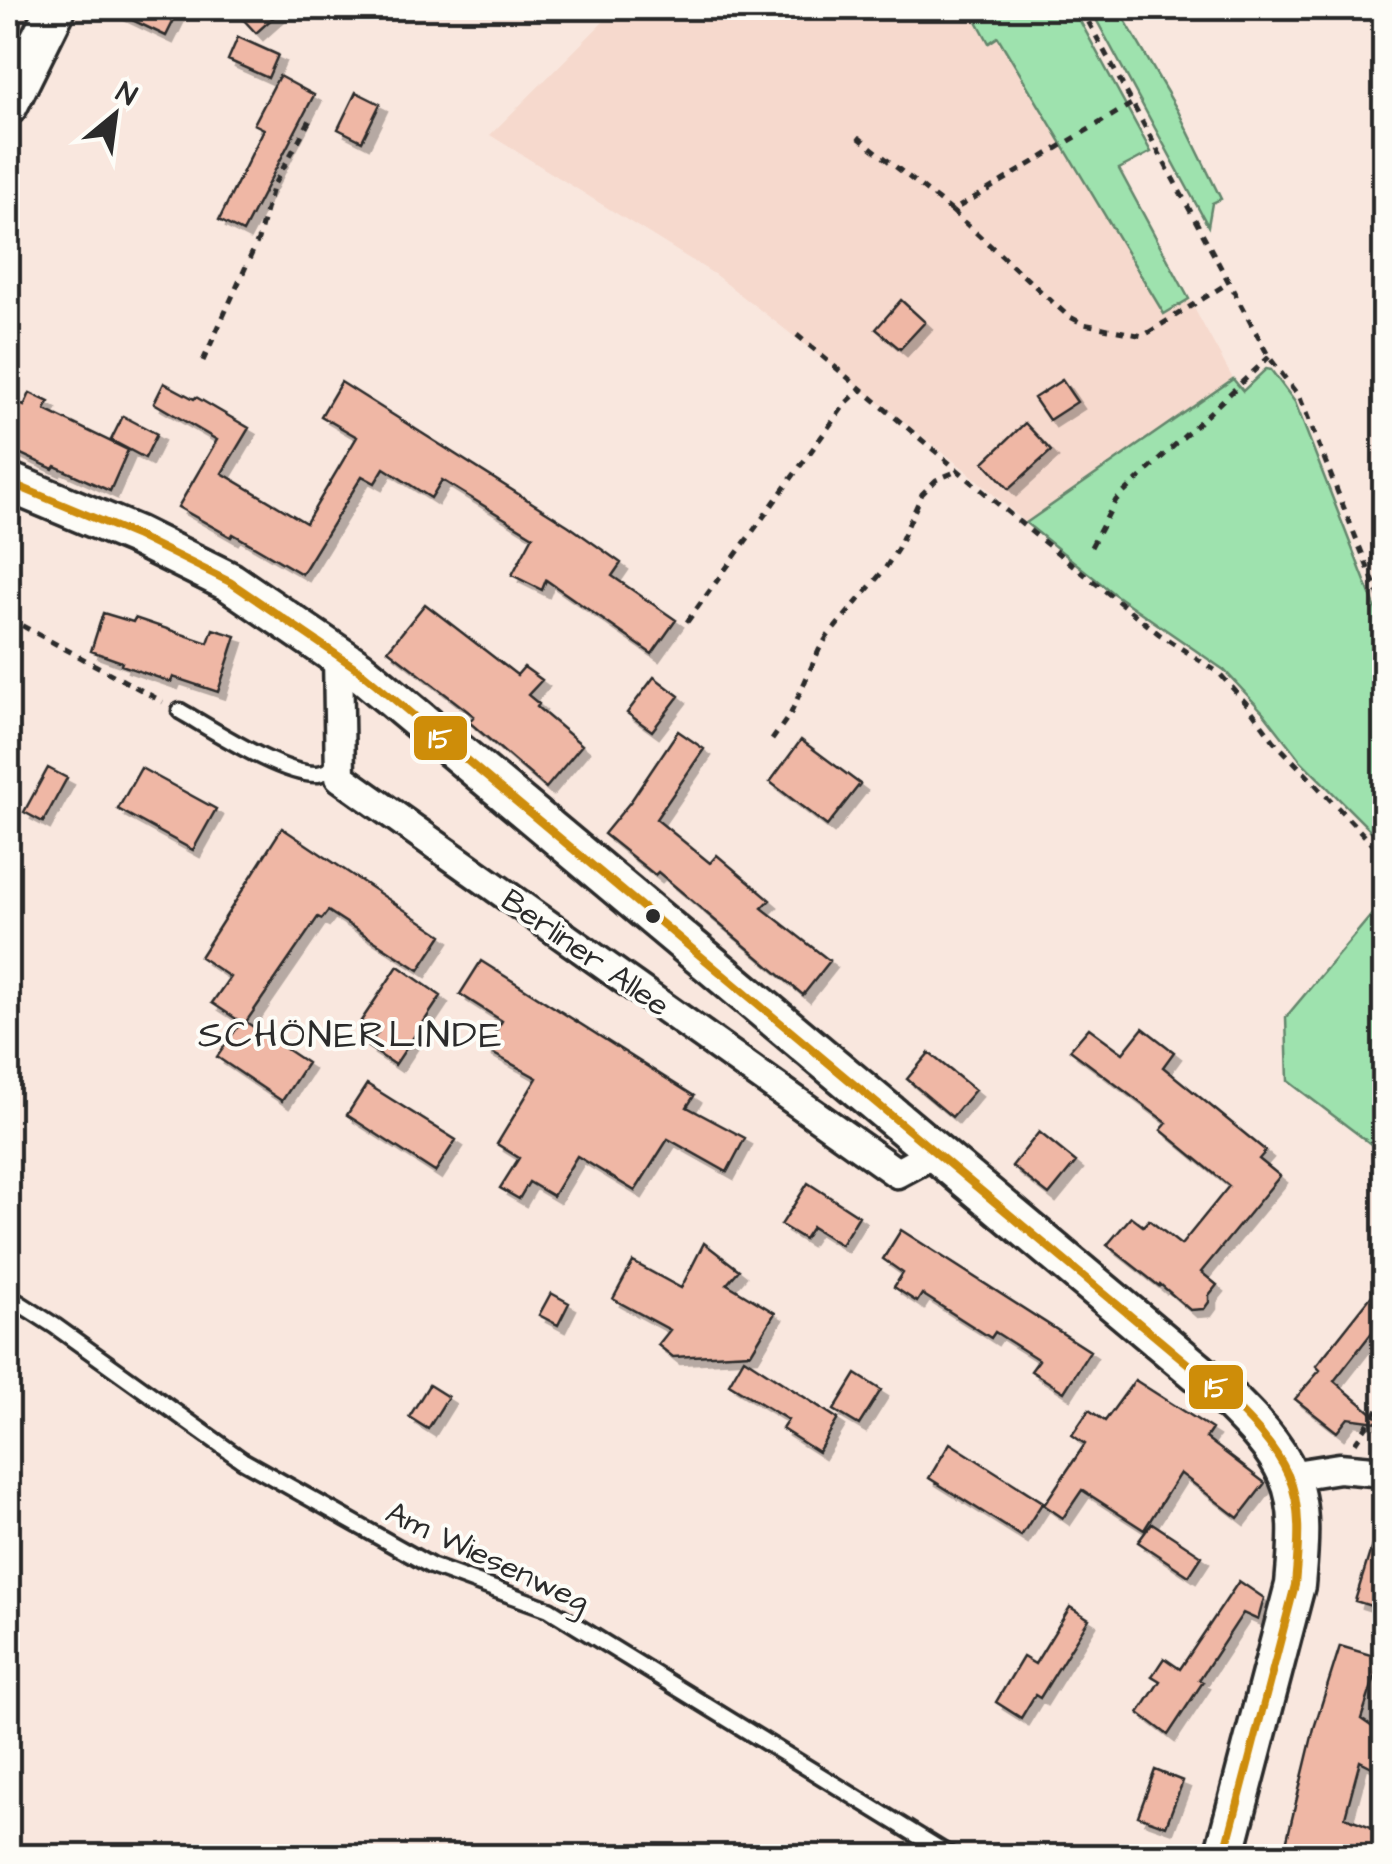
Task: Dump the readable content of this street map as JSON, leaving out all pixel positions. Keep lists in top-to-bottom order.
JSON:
{
  "streets": {
    "main road": ["Berliner Allee"],
    "lane": ["Am Wiesenweg"]
  },
  "districts": ["SCHÖNERLINDE"],
  "lines": ["transit line 15"],
  "north": "top right"
}
